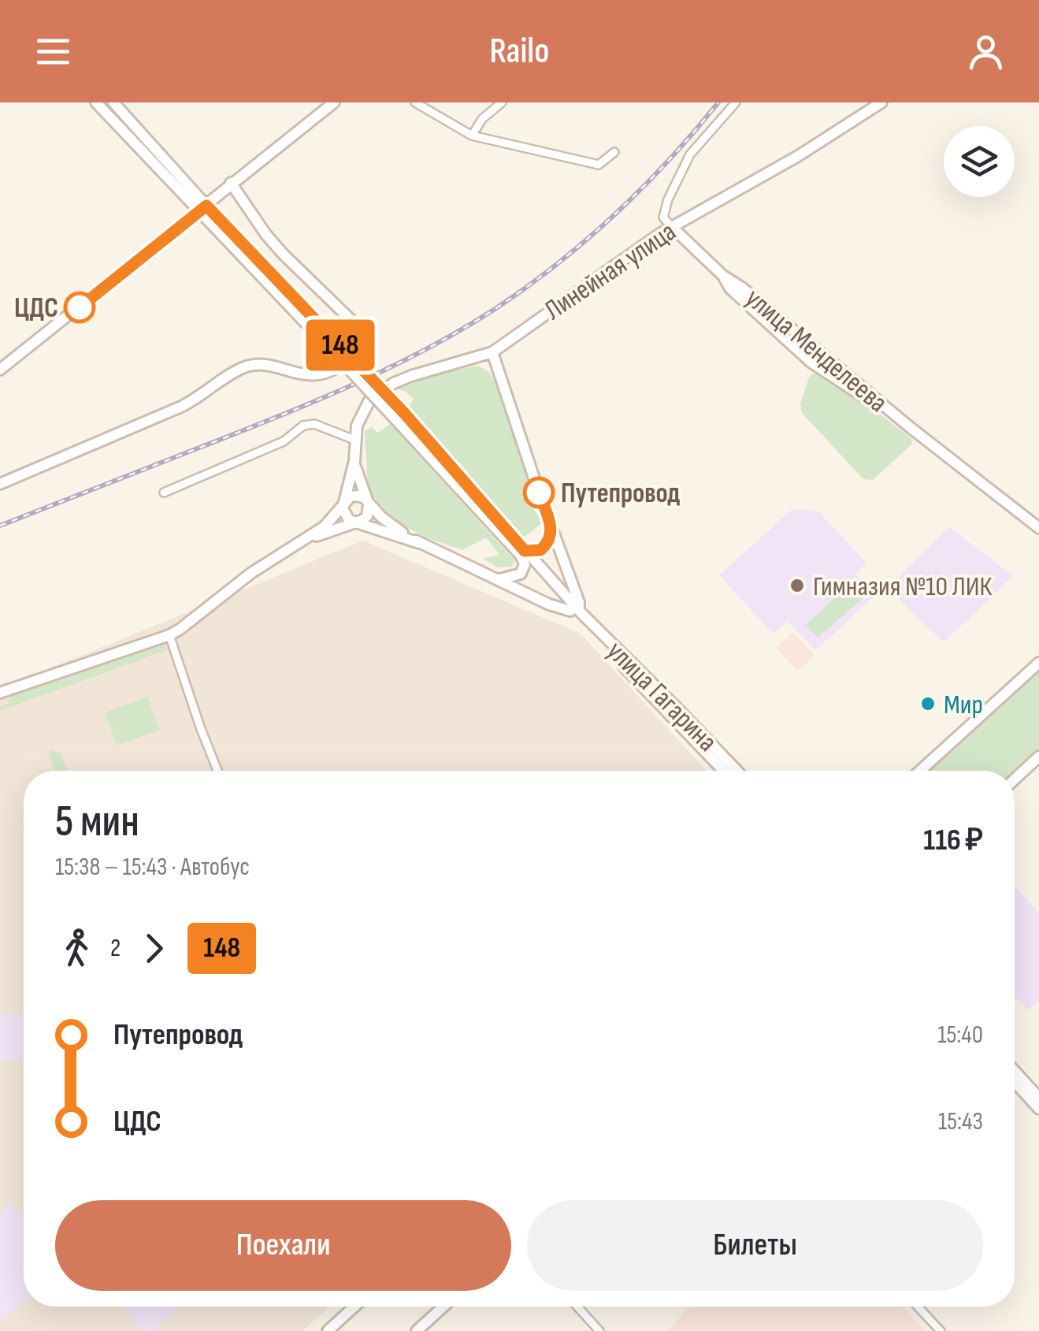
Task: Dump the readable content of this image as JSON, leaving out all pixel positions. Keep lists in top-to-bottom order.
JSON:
{
  "streets": {
    "main road": ["Линейная улица", "улица Менделеева", "улица Гагарина"]
  },
  "crossings": [
    ["Линейная улица", "улица Менделеева"],
    ["Линейная улица", "улица Гагарина"]
  ],
  "places": [
    "ЦДС",
    "Путепровод",
    "Гимназия №10 ЛИК",
    "Мир"
  ],
  "lines": ["bus line 148"],
  "page": {
    "header": "Railo",
    "on_map": "148",
    "heading": ["5 мин", "15:38 – 15:43 · Автобус", "116 ₽"],
    "legs": ["2", "148"],
    "list": [
      {
        "name": "Путепровод",
        "value": "15:40"
      },
      {
        "name": "ЦДС",
        "value": "15:43"
      }
    ],
    "buttons": ["Поехали", "Билеты"]
  }
}
